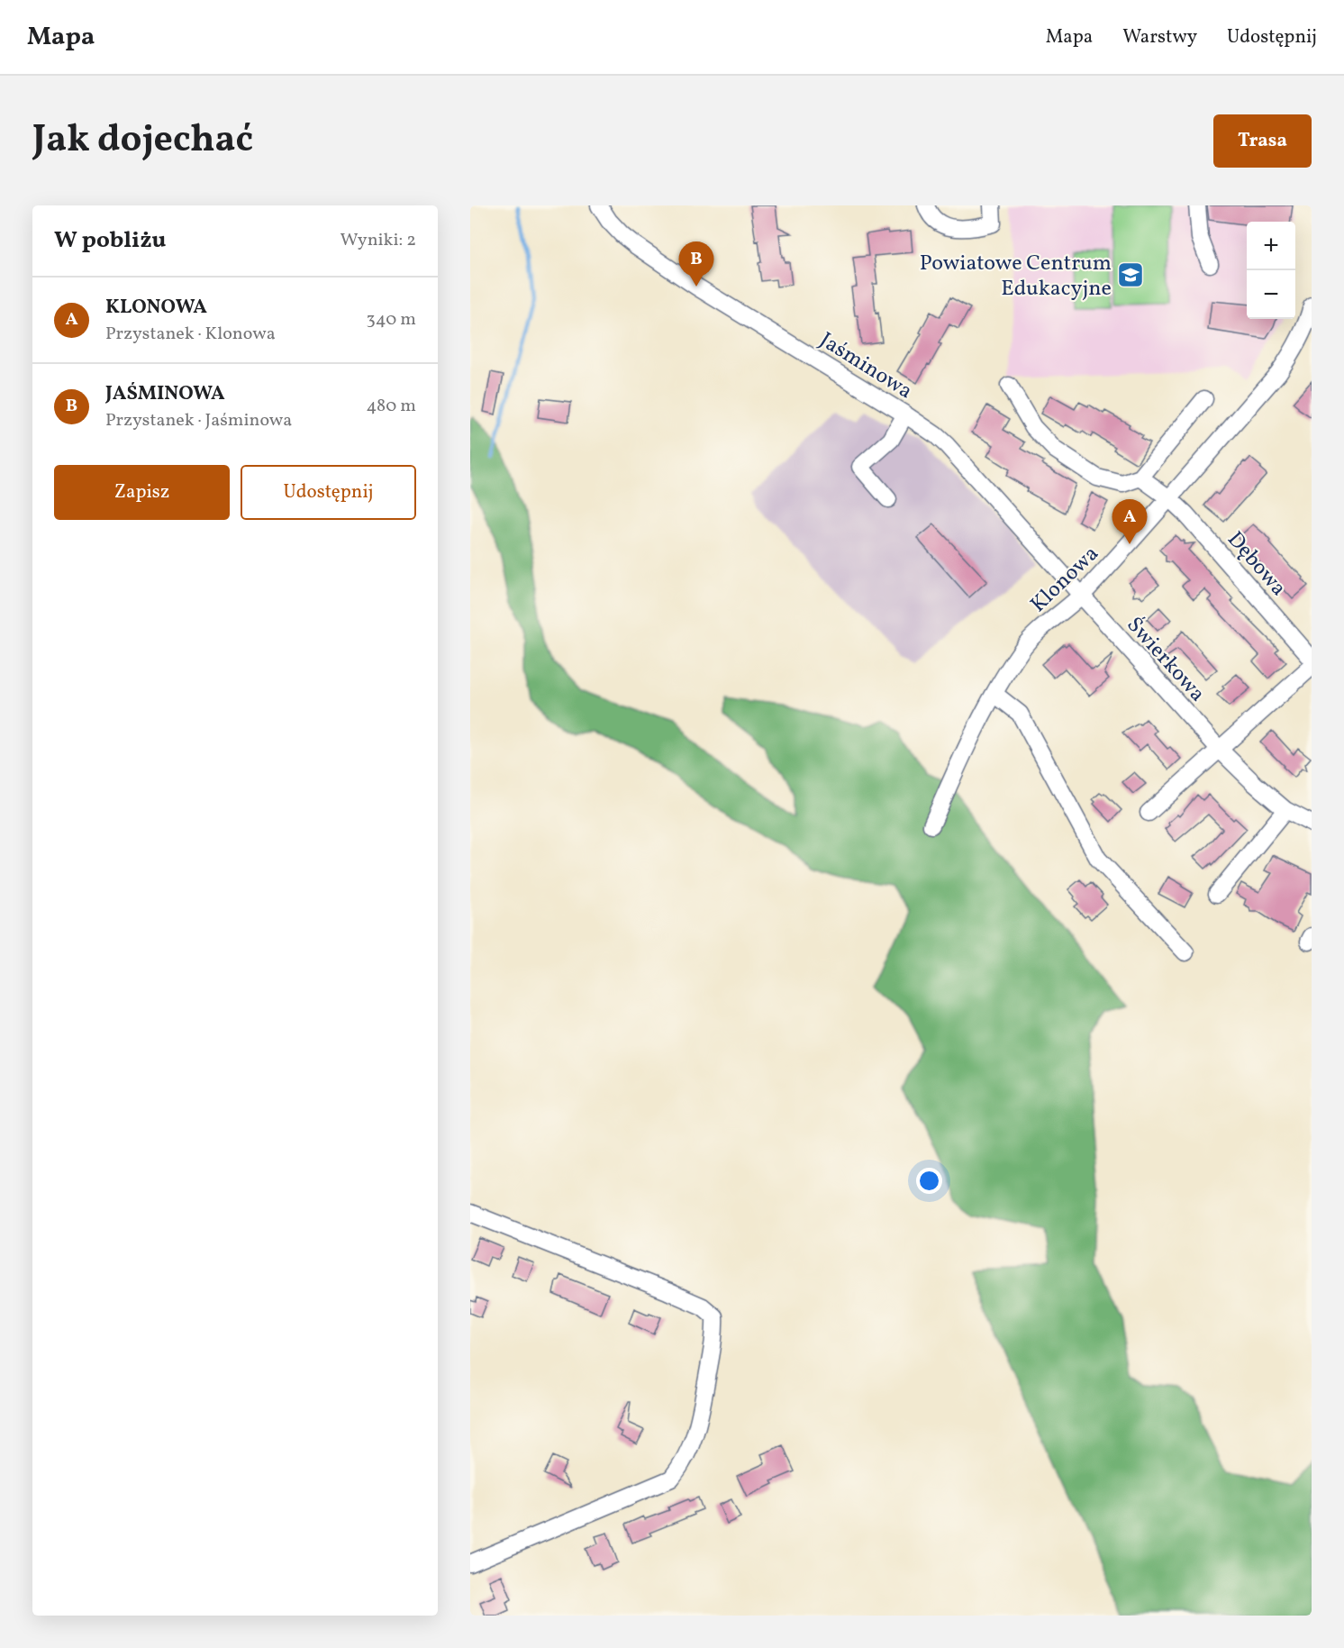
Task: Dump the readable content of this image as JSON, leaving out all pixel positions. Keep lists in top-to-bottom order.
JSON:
{
  "streets": {
    "street": [
      "Jaśminowa",
      "Dębowa",
      "Klonowa",
      "Świerkowa"
    ]
  },
  "crossings": [
    ["Jaśminowa", "Klonowa"],
    ["Jaśminowa", "Świerkowa"],
    ["Dębowa", "Klonowa"],
    ["Klonowa", "Świerkowa"]
  ],
  "places": {
    "school or university": ["Powiatowe Centrum Edukacyjne"]
  },
  "page": {
    "header": "Mapa",
    "nav": ["Mapa", "Warstwy", "Udostępnij"],
    "title": "Jak dojechać",
    "buttons": [
      "Trasa",
      ["Zapisz", "Udostępnij"]
    ],
    "heading": ["W pobliżu", "Wyniki: 2"],
    "map_buttons": ["+", "−"],
    "pins": ["B", "A"],
    "list": [
      {
        "mark": "A",
        "name": "KLONOWA",
        "note": "Przystanek · Klonowa",
        "value": "340 m"
      },
      {
        "mark": "B",
        "name": "JAŚMINOWA",
        "note": "Przystanek · Jaśminowa",
        "value": "480 m"
      }
    ]
  }
}
